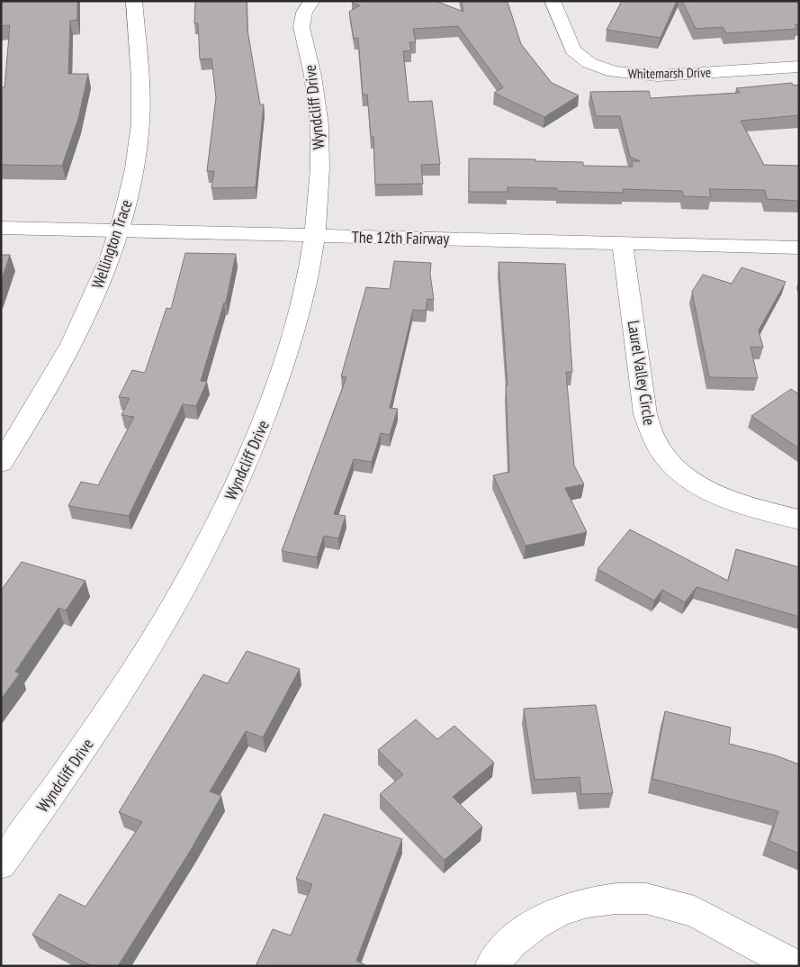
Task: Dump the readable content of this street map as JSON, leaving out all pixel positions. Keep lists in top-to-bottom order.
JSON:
{
  "streets": {
    "street": [
      "Whitemarsh Drive",
      "Wyndcliff Drive",
      "The 12th Fairway",
      "Wellington Trace",
      "Laurel Valley Circle"
    ]
  },
  "crossings": [
    ["Wyndcliff Drive", "The 12th Fairway"],
    ["The 12th Fairway", "Wellington Trace"],
    ["The 12th Fairway", "Laurel Valley Circle"]
  ]
}
